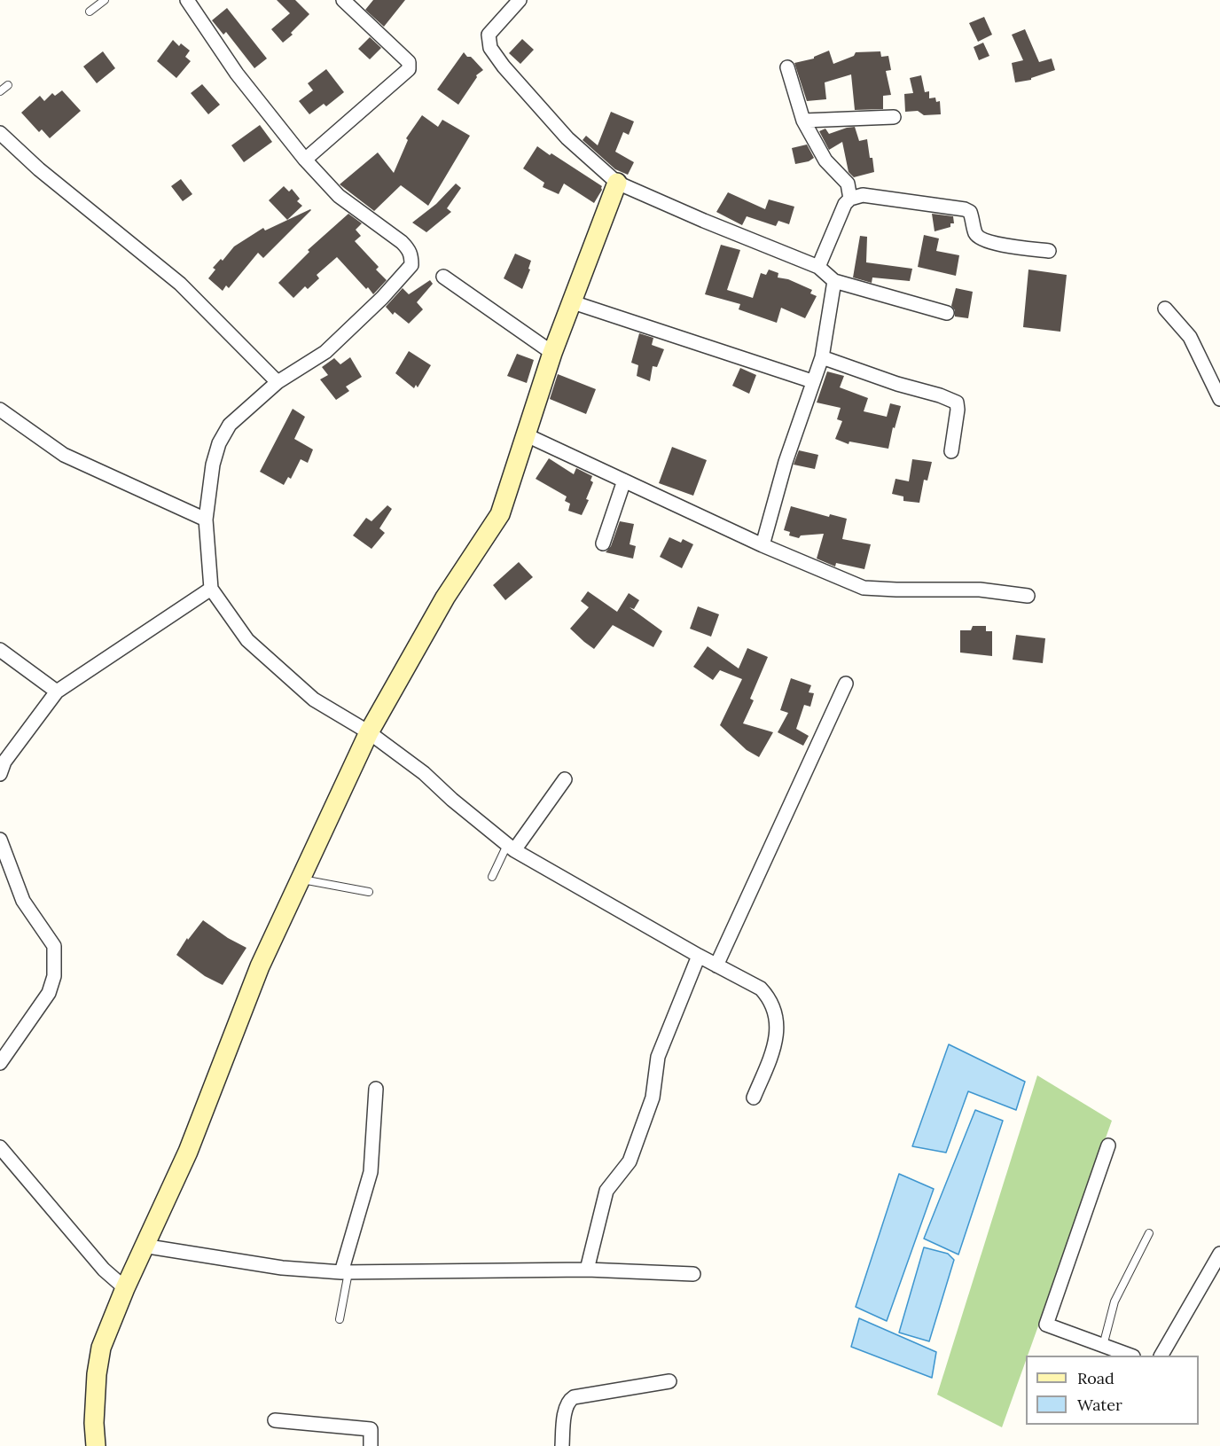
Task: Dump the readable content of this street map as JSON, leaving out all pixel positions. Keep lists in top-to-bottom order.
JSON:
{
  "legend": ["Road", "Water"]
}
